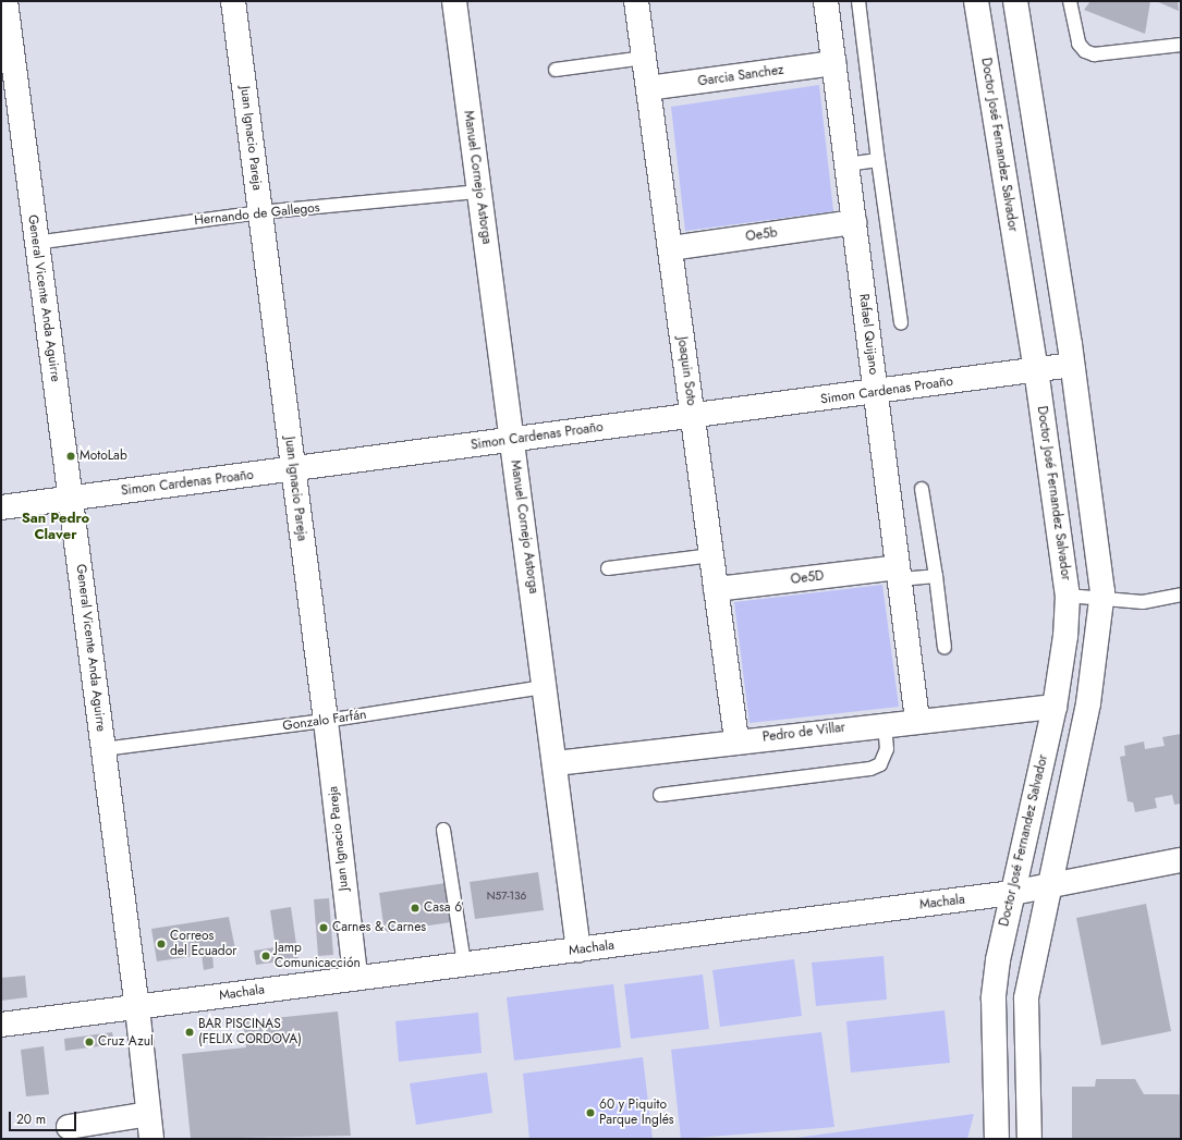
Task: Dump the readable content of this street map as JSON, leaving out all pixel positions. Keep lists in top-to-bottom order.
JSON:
{
  "streets": {
    "street": [
      "Garcia Sanchez",
      "Juan Ignacio Pareja",
      "Doctor José Fernandez Salvador",
      "Manuel Cornejo Astorga",
      "Oe5b",
      "General Vicente Anda Aguirre",
      "Rafael Quijano",
      "Joaquin Soto",
      "Simon Cardenas Proaño",
      "Oe5D",
      "Pedro de Villar",
      "Machala"
    ],
    "lane": ["Hernando de Gallegos", "Gonzalo Farfán"]
  },
  "crossings": [
    ["Garcia Sanchez", "Rafael Quijano"],
    ["Garcia Sanchez", "Joaquin Soto"],
    ["Juan Ignacio Pareja", "Hernando de Gallegos"],
    ["Juan Ignacio Pareja", "Simon Cardenas Proaño"],
    ["Juan Ignacio Pareja", "Gonzalo Farfán"],
    ["Juan Ignacio Pareja", "Machala"],
    ["Doctor José Fernandez Salvador", "Simon Cardenas Proaño"],
    ["Doctor José Fernandez Salvador", "Pedro de Villar"],
    ["Doctor José Fernandez Salvador", "Machala"],
    ["Manuel Cornejo Astorga", "Hernando de Gallegos"],
    ["Manuel Cornejo Astorga", "Simon Cardenas Proaño"],
    ["Manuel Cornejo Astorga", "Gonzalo Farfán"],
    ["Manuel Cornejo Astorga", "Pedro de Villar"],
    ["Manuel Cornejo Astorga", "Machala"],
    ["Hernando de Gallegos", "General Vicente Anda Aguirre"],
    ["Oe5b", "Rafael Quijano"],
    ["Oe5b", "Joaquin Soto"],
    ["General Vicente Anda Aguirre", "Simon Cardenas Proaño"],
    ["General Vicente Anda Aguirre", "Gonzalo Farfán"],
    ["General Vicente Anda Aguirre", "Machala"],
    ["Rafael Quijano", "Simon Cardenas Proaño"],
    ["Rafael Quijano", "Oe5D"],
    ["Rafael Quijano", "Pedro de Villar"],
    ["Joaquin Soto", "Simon Cardenas Proaño"],
    ["Joaquin Soto", "Oe5D"],
    ["Joaquin Soto", "Pedro de Villar"]
  ],
  "districts": ["San Pedro Claver"],
  "places": [
    "MotoLab",
    "Casa 6",
    "Carnes & Carnes",
    "Correos del Ecuador",
    "Jamp Comunicacción",
    "BAR PISCINAS (FELIX CORDOVA)",
    "Cruz Azul",
    "60 y Piquito Parque Inglés"
  ],
  "house_numbers": ["N57-136"],
  "scale_bar": "20 m"
}
